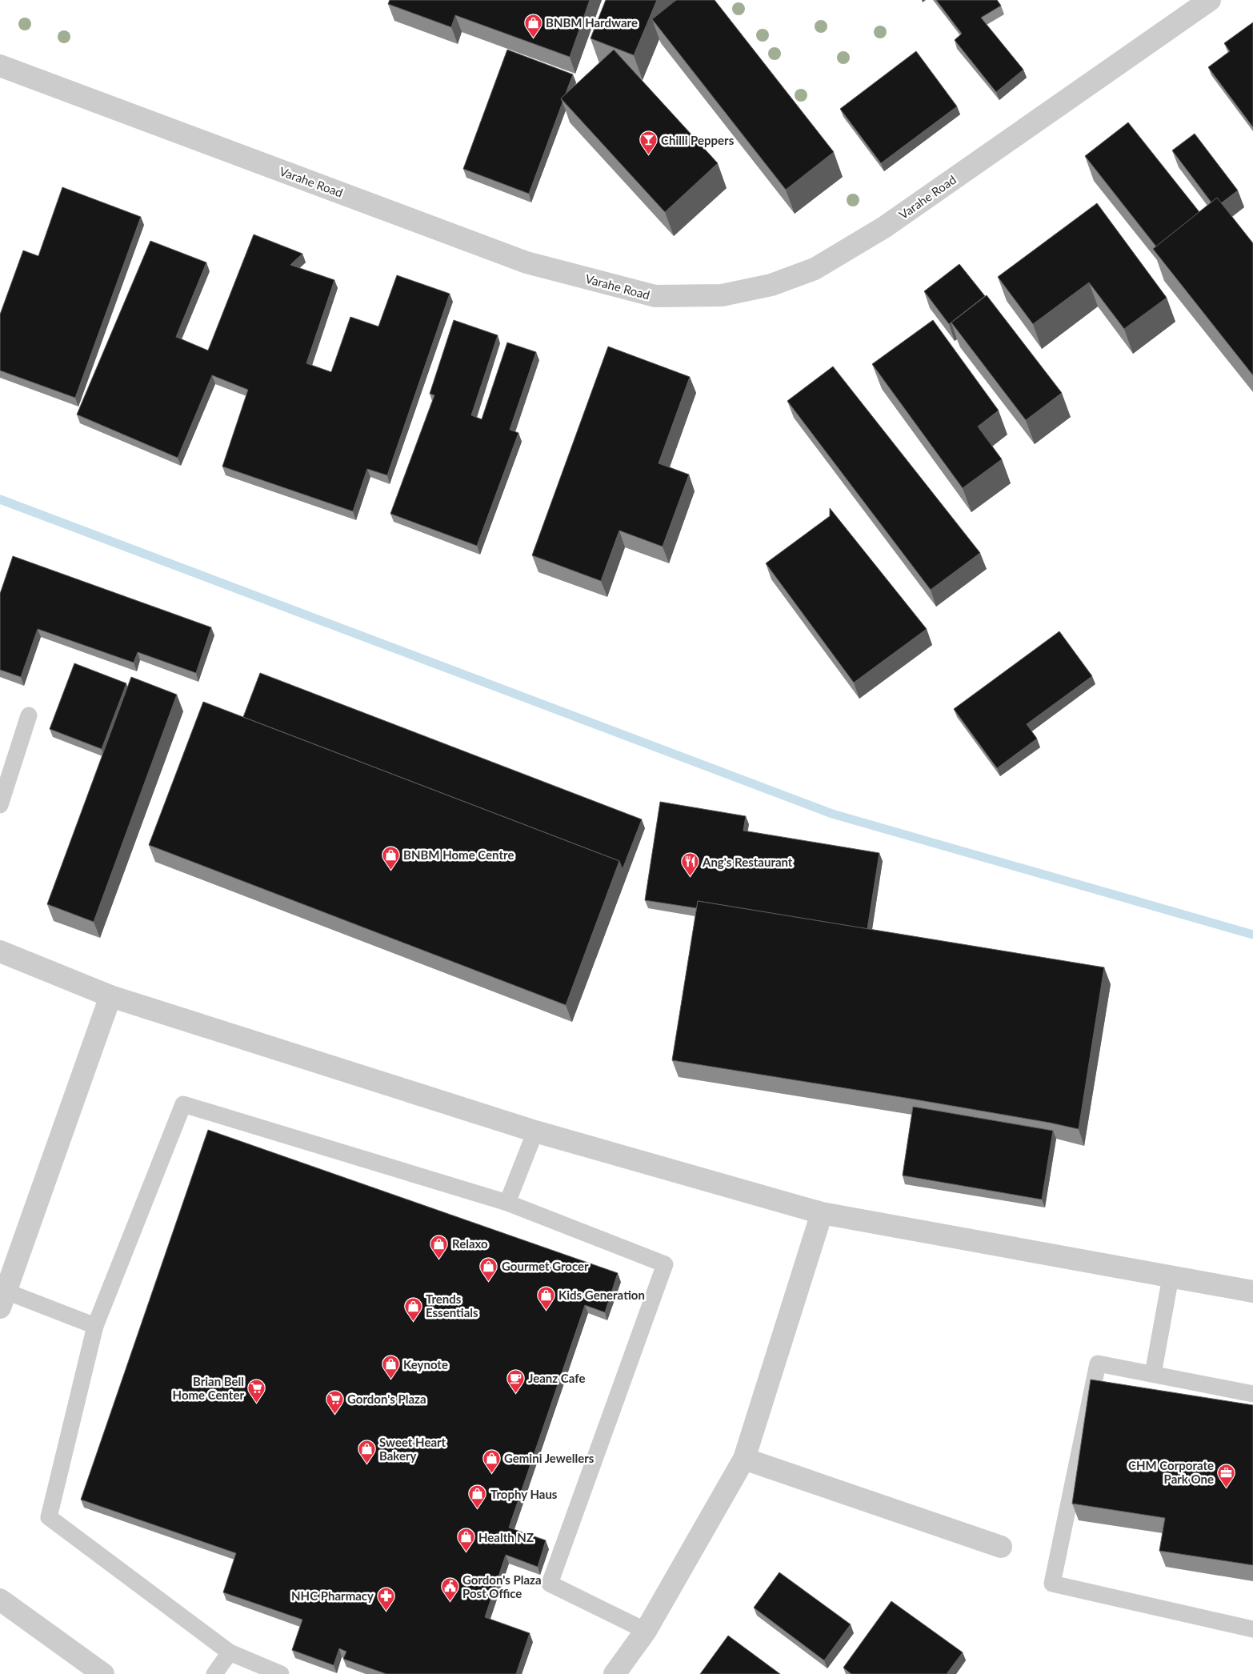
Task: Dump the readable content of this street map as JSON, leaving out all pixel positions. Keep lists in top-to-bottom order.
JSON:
{
  "streets": {
    "street": ["Varahe Road"]
  },
  "places": {
    "shop": [
      "BNBM Hardware",
      "BNBM Home Centre",
      "Relaxo",
      "Gourmet Grocer",
      "Kids Generation",
      "Trends Essentials",
      "Keynote",
      "Sweet Heart Bakery",
      "Gemini Jewellers",
      "Trophy Haus",
      "Health NZ"
    ],
    "bar": ["Chilli Peppers"],
    "restaurant": ["Ang's Restaurant"],
    "cafe": ["Jeanz Cafe"],
    "supermarket": ["Brian Bell Home Center", "Gordon's Plaza"],
    "office": ["CHM Corporate Park One"],
    "public building": ["Gordon's Plaza Post Office"],
    "pharmacy": ["NHC Pharmacy"]
  }
}
